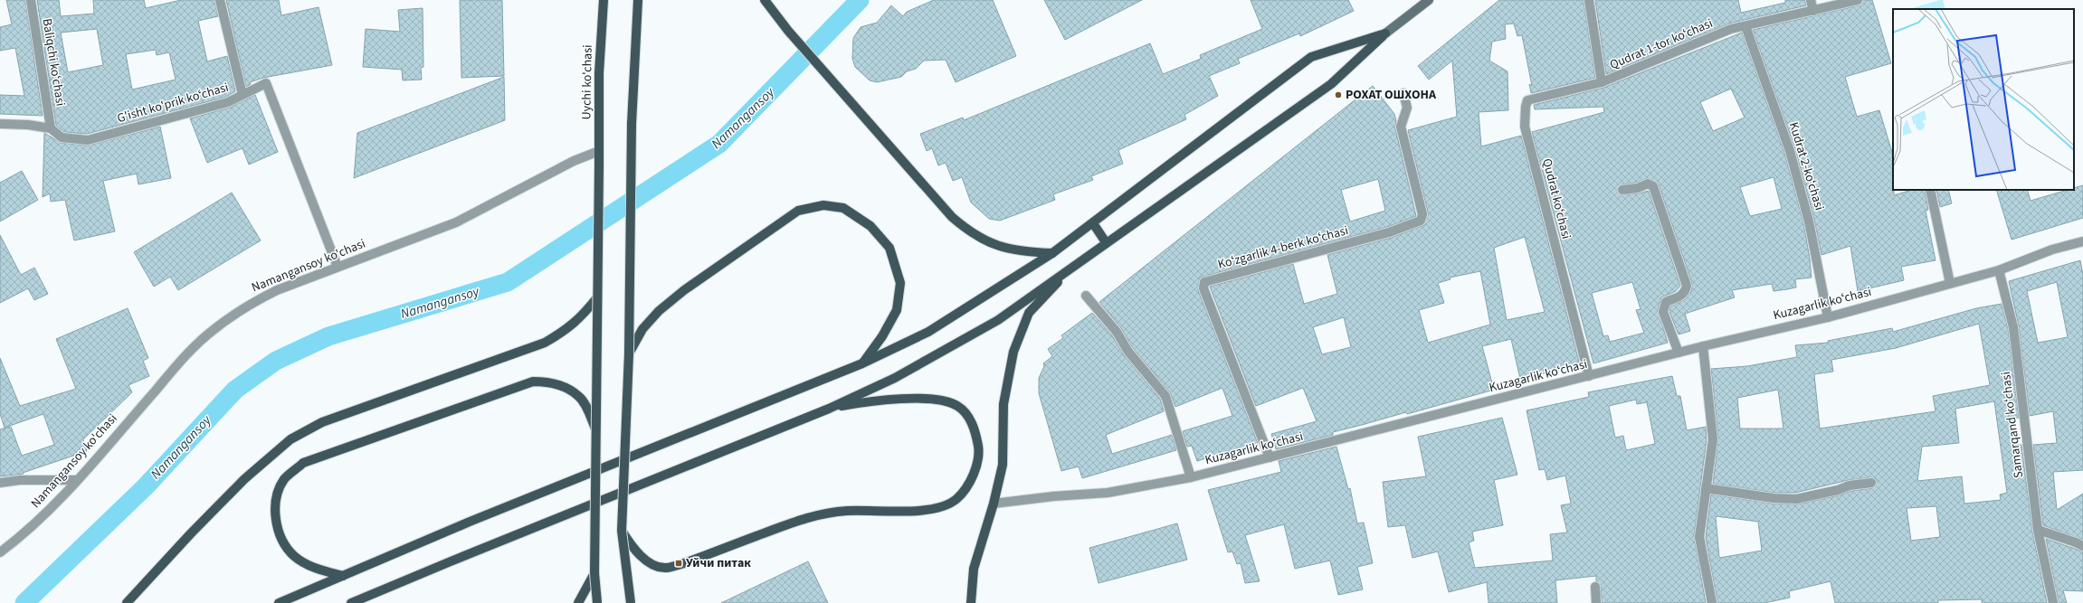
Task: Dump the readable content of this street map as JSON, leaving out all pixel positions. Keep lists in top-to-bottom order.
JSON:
{
  "streets": {
    "main road": ["Uychi ko'chasi"],
    "street": [
      "Qudrat 1-tor koʻchasi",
      "Baliqchi koʻchasi",
      "G'isht ko'prik koʻchasi",
      "Kudrat 2-koʻchasi",
      "Qudrat koʻchasi",
      "Koʻzgarlik 4-berk koʻchasi",
      "Namangansoy ko'chasi",
      "Kuzagarlik koʻchasi",
      "Samarqand koʻchasi"
    ]
  },
  "crossings": [
    ["Qudrat 1-tor koʻchasi", "Kudrat 2-koʻchasi"],
    ["Qudrat 1-tor koʻchasi", "Qudrat koʻchasi"],
    ["Baliqchi koʻchasi", "G'isht ko'prik koʻchasi"],
    ["Uychi ko'chasi", "Namangansoy ko'chasi"],
    ["G'isht ko'prik koʻchasi", "Namangansoy ko'chasi"],
    ["Kudrat 2-koʻchasi", "Kuzagarlik koʻchasi"],
    ["Qudrat koʻchasi", "Kuzagarlik koʻchasi"],
    ["Koʻzgarlik 4-berk koʻchasi", "Kuzagarlik koʻchasi"],
    ["Kuzagarlik koʻchasi", "Samarqand koʻchasi"]
  ],
  "water": ["Namangansoy"],
  "places": {
    "other": ["РОХАТ ОШХОНА"],
    "transit": ["Уйчи питак"]
  }
}
